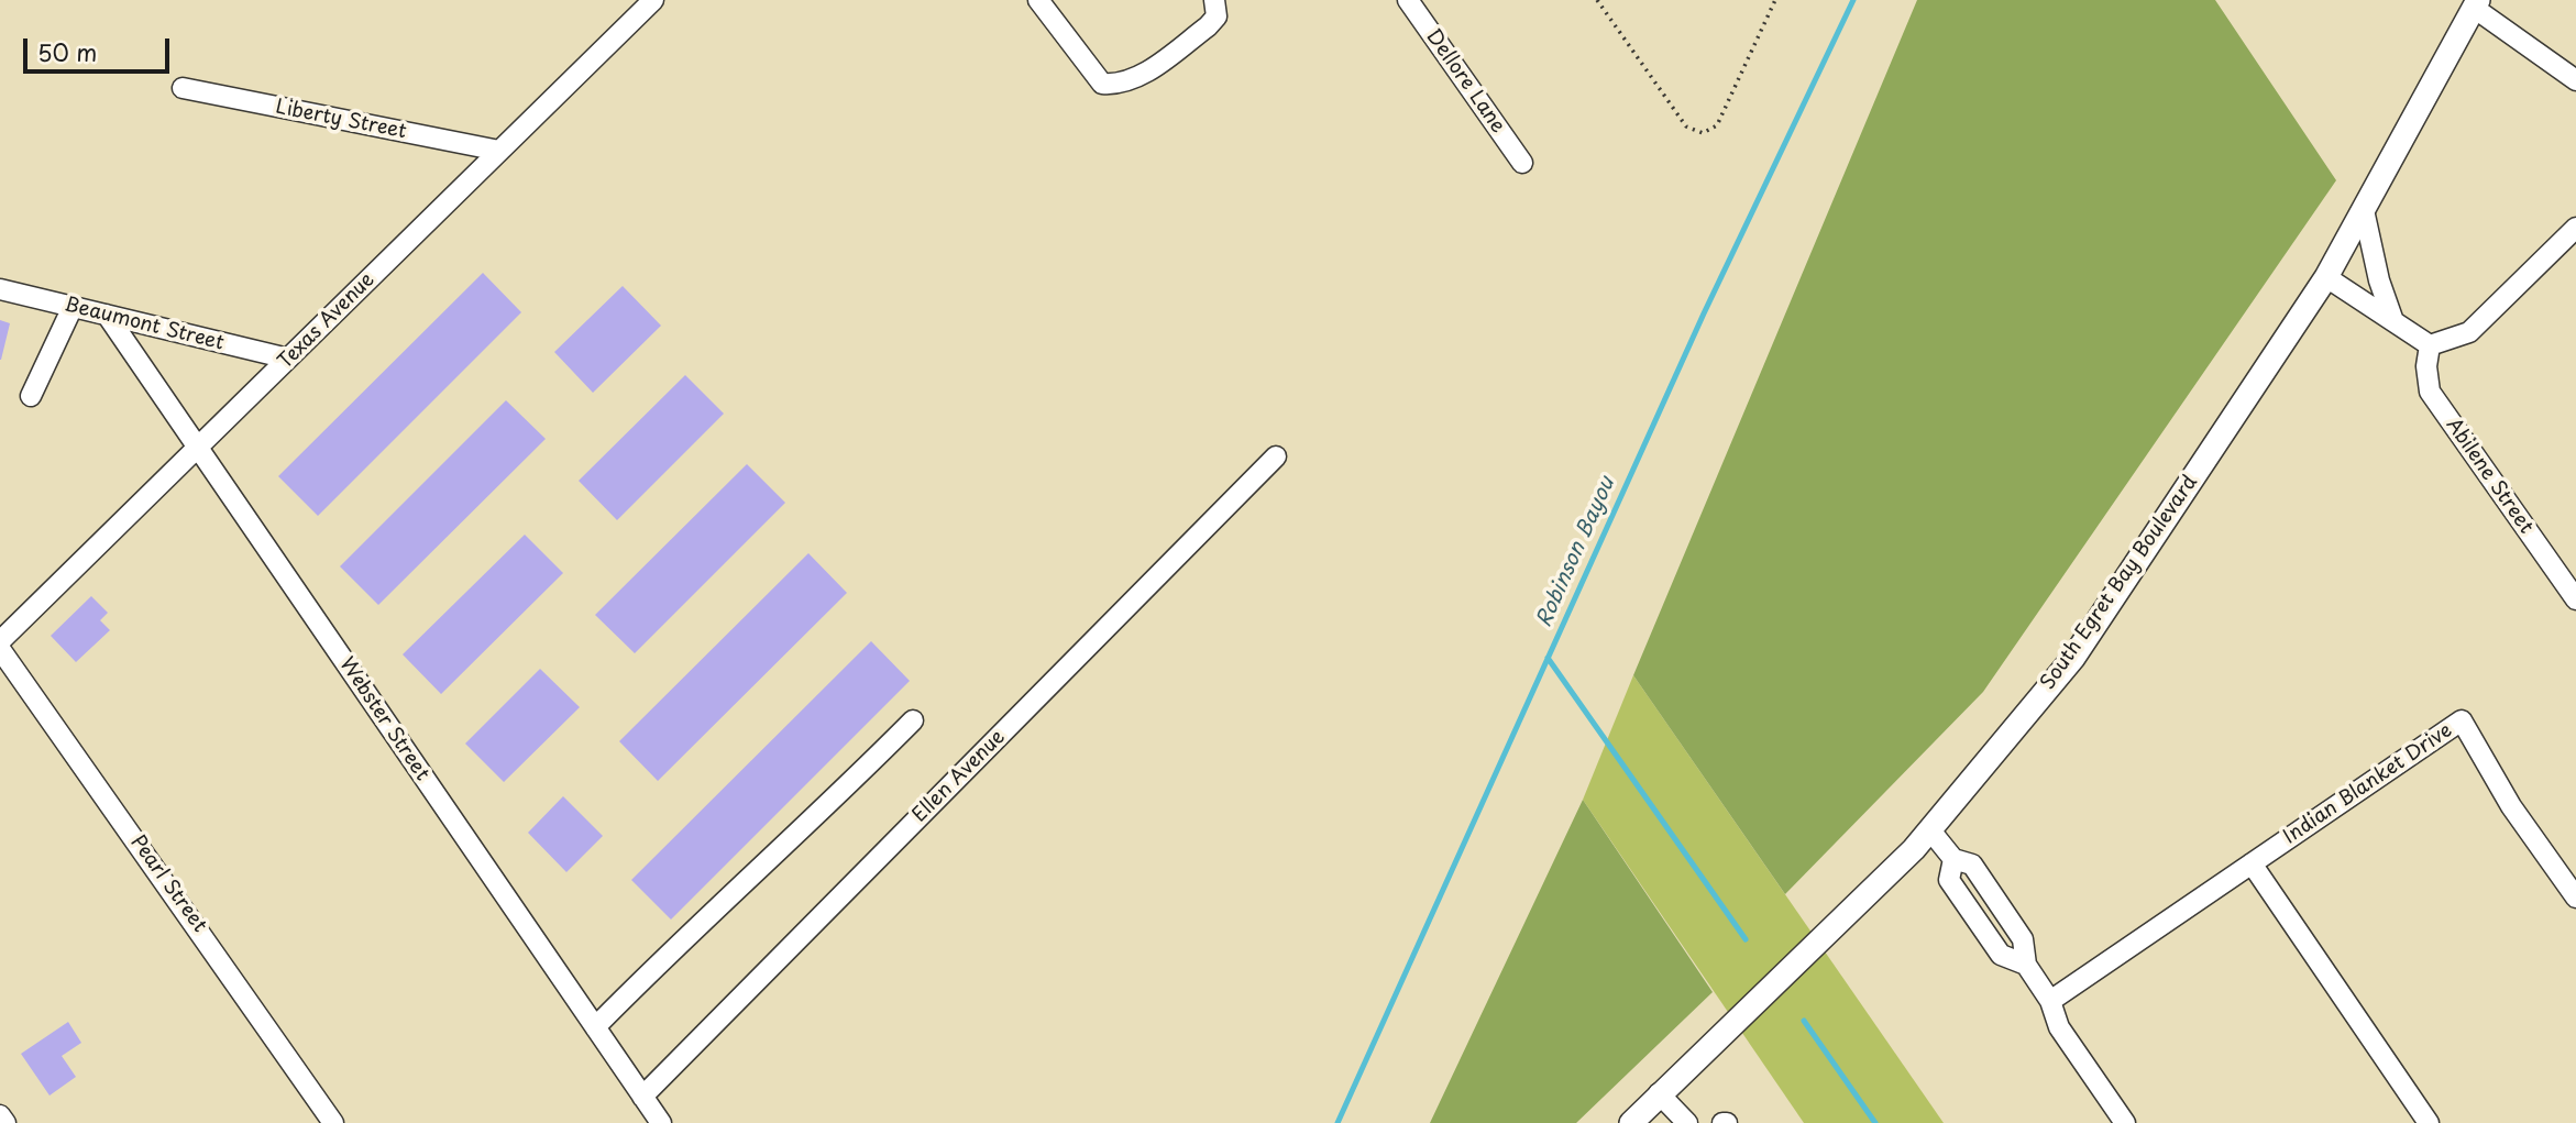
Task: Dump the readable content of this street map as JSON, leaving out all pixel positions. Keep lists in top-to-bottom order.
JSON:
{
  "streets": {
    "main road": ["South Egret Bay Boulevard"],
    "street": [
      "Dellore Lane",
      "Liberty Street",
      "Texas Avenue",
      "Beaumont Street",
      "Abilene Street",
      "Webster Street",
      "Ellen Avenue",
      "Indian Blanket Drive",
      "Pearl Street"
    ]
  },
  "crossings": [
    ["Liberty Street", "Texas Avenue"],
    ["Texas Avenue", "Beaumont Street"],
    ["Texas Avenue", "Webster Street"],
    ["Beaumont Street", "Webster Street"],
    ["Webster Street", "Ellen Avenue"]
  ],
  "water": ["Robinson Bayou"],
  "scale_bar": "50 m"
}
